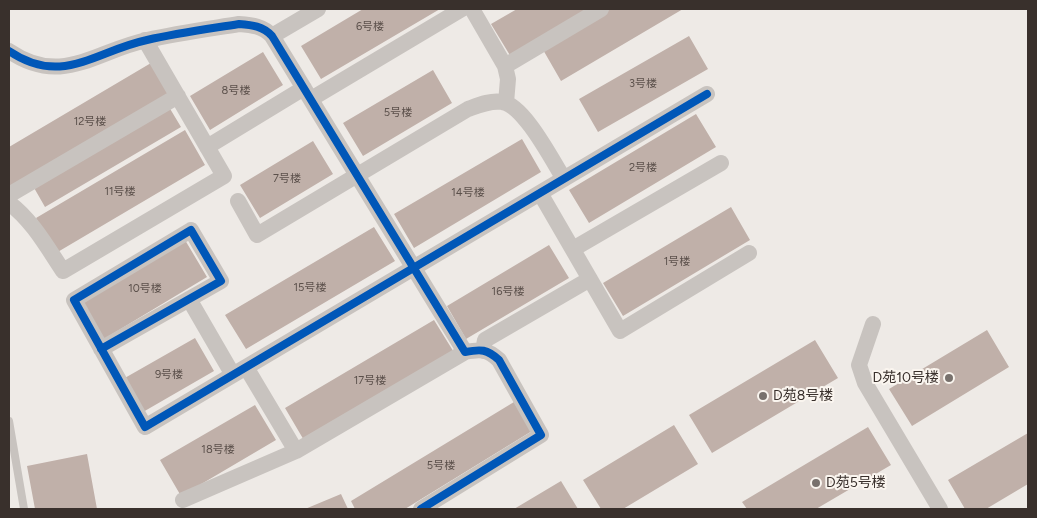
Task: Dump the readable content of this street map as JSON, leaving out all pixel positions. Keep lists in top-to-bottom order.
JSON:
{
  "places": ["D苑10号楼", "D苑8号楼", "D苑5号楼"],
  "house_numbers": [
    "6号楼",
    "3号楼",
    "8号楼",
    "5号楼",
    "12号楼",
    "2号楼",
    "7号楼",
    "11号楼",
    "14号楼",
    "1号楼",
    "15号楼",
    "10号楼",
    "16号楼",
    "9号楼",
    "17号楼",
    "18号楼",
    "5号楼"
  ]
}
